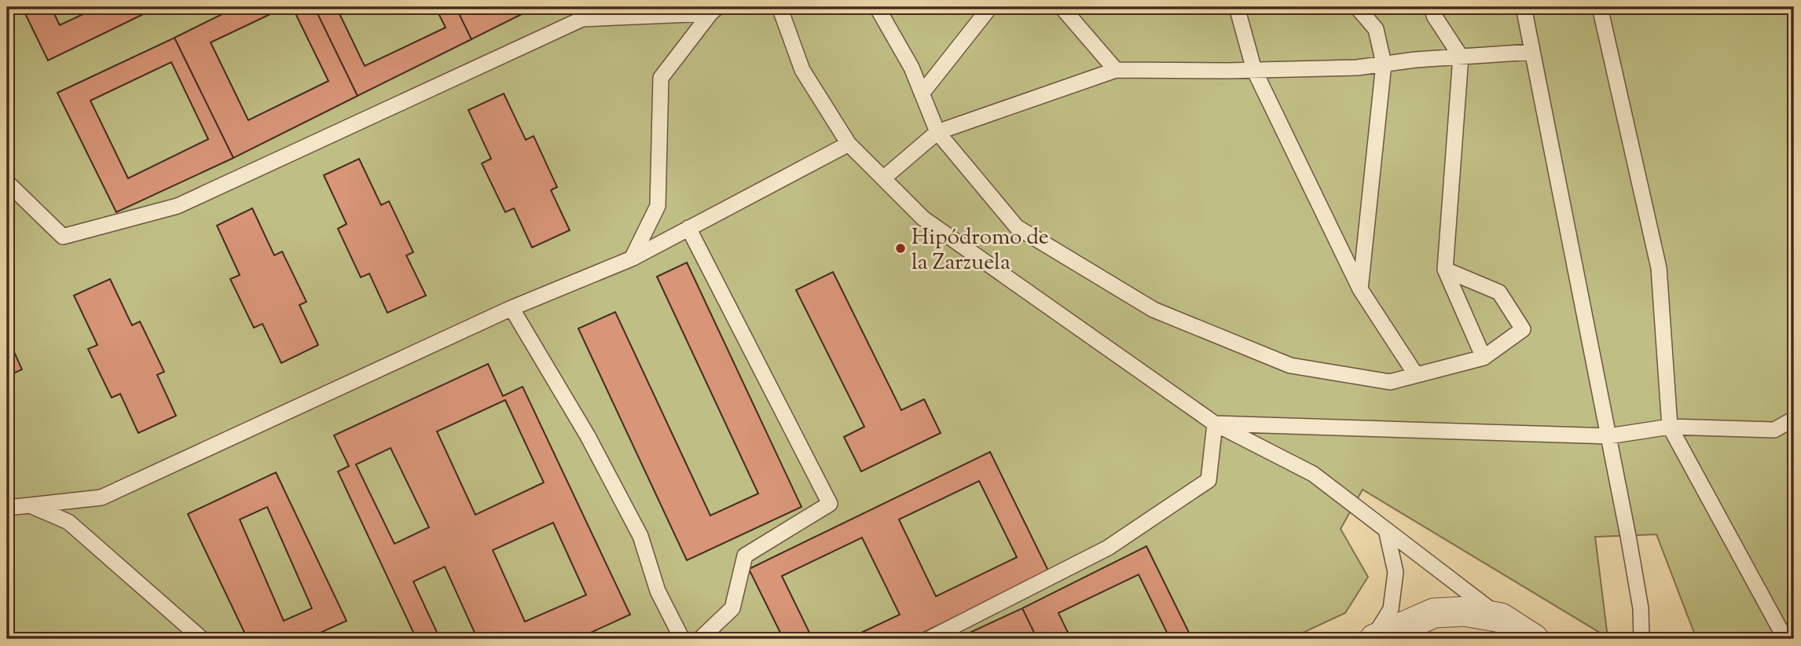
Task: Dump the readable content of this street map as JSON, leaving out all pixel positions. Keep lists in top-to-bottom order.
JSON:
{
  "places": ["Hipódromo de la Zarzuela"]
}
